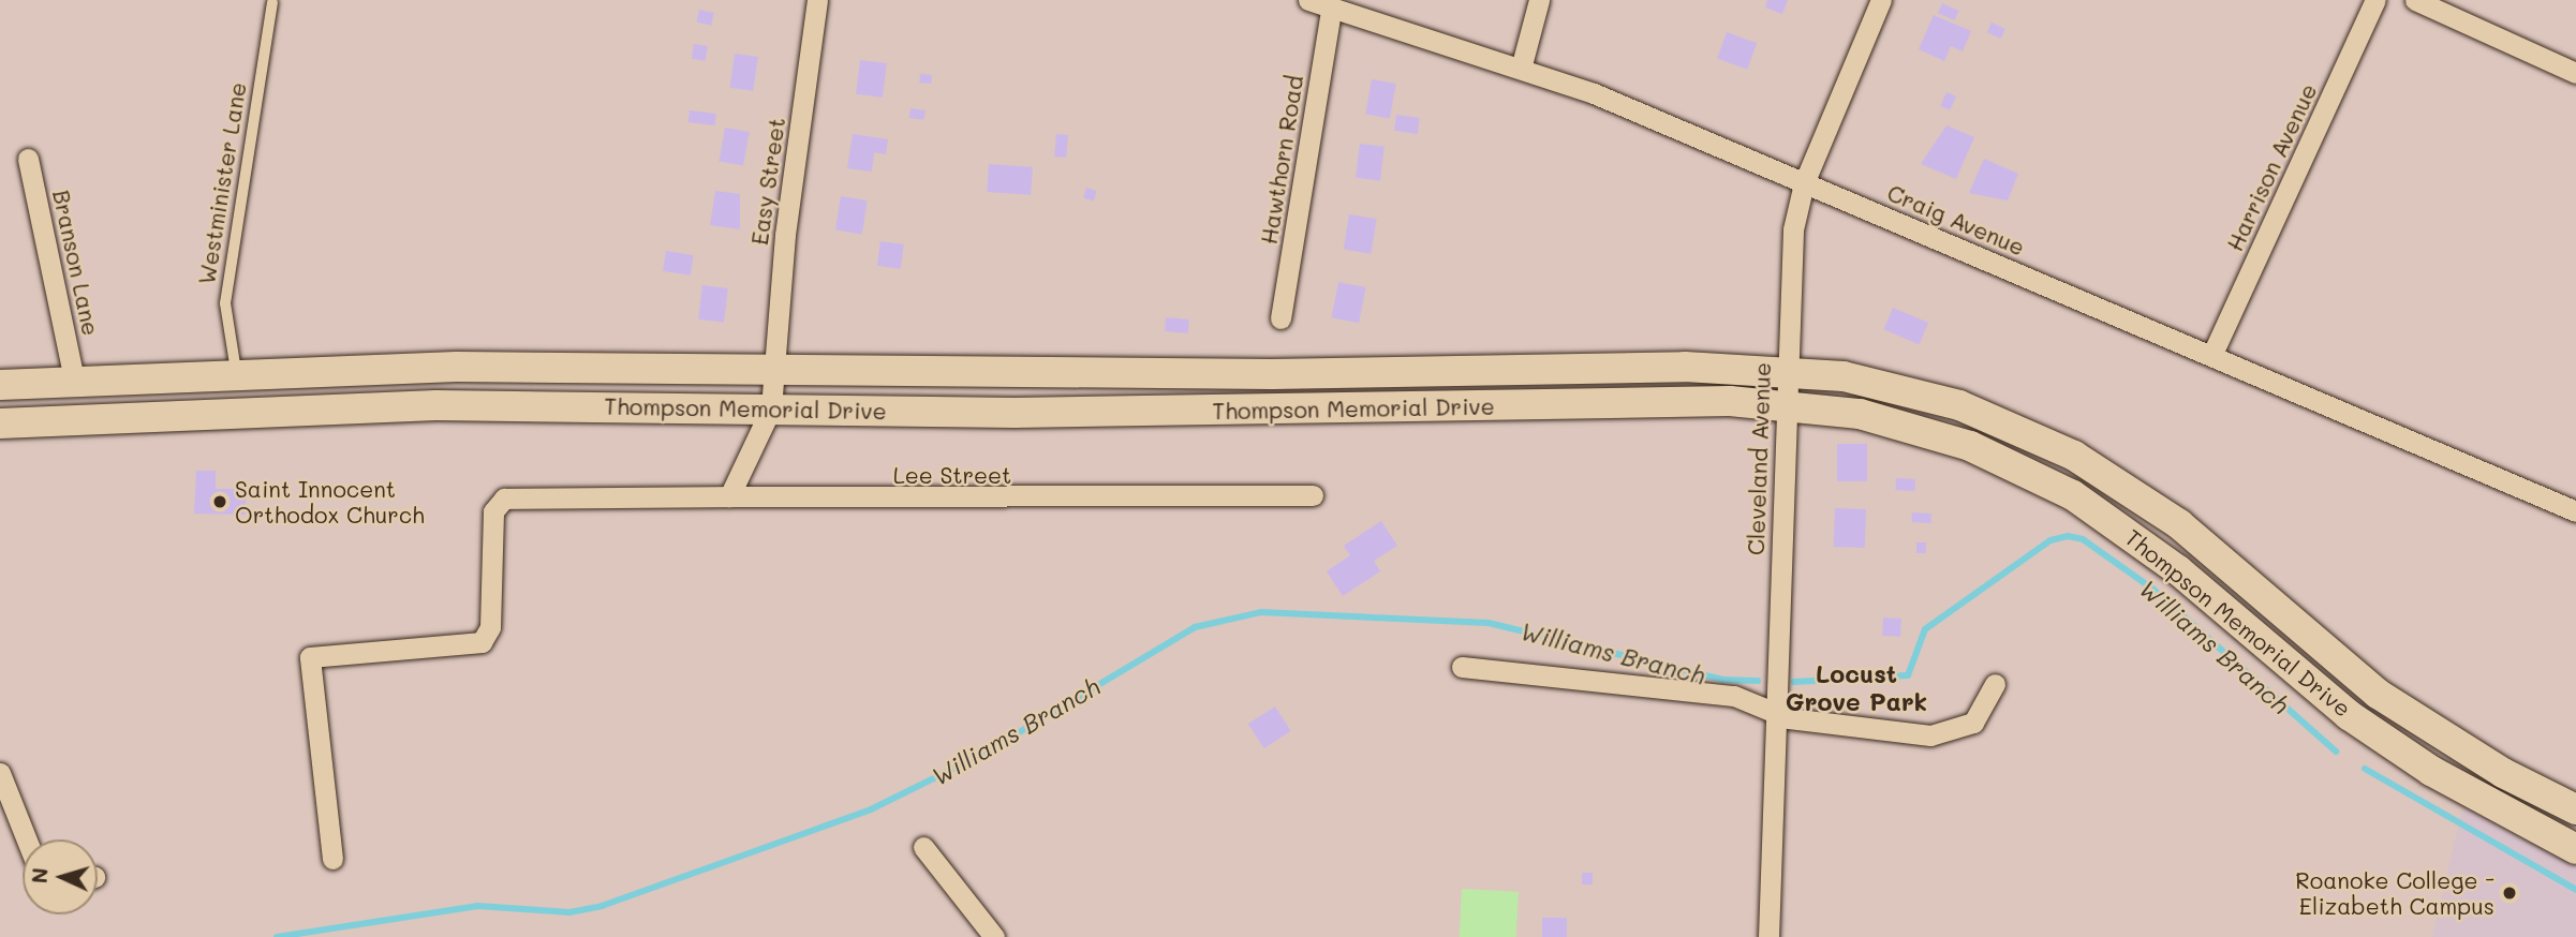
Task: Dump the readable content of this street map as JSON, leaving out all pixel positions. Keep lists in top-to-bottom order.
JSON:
{
  "streets": {
    "main road": ["Thompson Memorial Drive"],
    "street": [
      "Hawthorn Road",
      "Harrison Avenue",
      "Easy Street",
      "Craig Avenue",
      "Branson Lane",
      "Cleveland Avenue",
      "Lee Street"
    ],
    "lane": ["Westminister Lane"]
  },
  "crossings": [
    ["Hawthorn Road", "Craig Avenue"],
    ["Harrison Avenue", "Craig Avenue"],
    ["Easy Street", "Thompson Memorial Drive"],
    ["Westminister Lane", "Thompson Memorial Drive"],
    ["Craig Avenue", "Cleveland Avenue"],
    ["Branson Lane", "Thompson Memorial Drive"],
    ["Thompson Memorial Drive", "Cleveland Avenue"]
  ],
  "districts": ["Locust Grove Park"],
  "water": ["Williams Branch"],
  "places": ["Saint Innocent Orthodox Church", "Roanoke College - Elizabeth Campus"],
  "north": "left"
}
